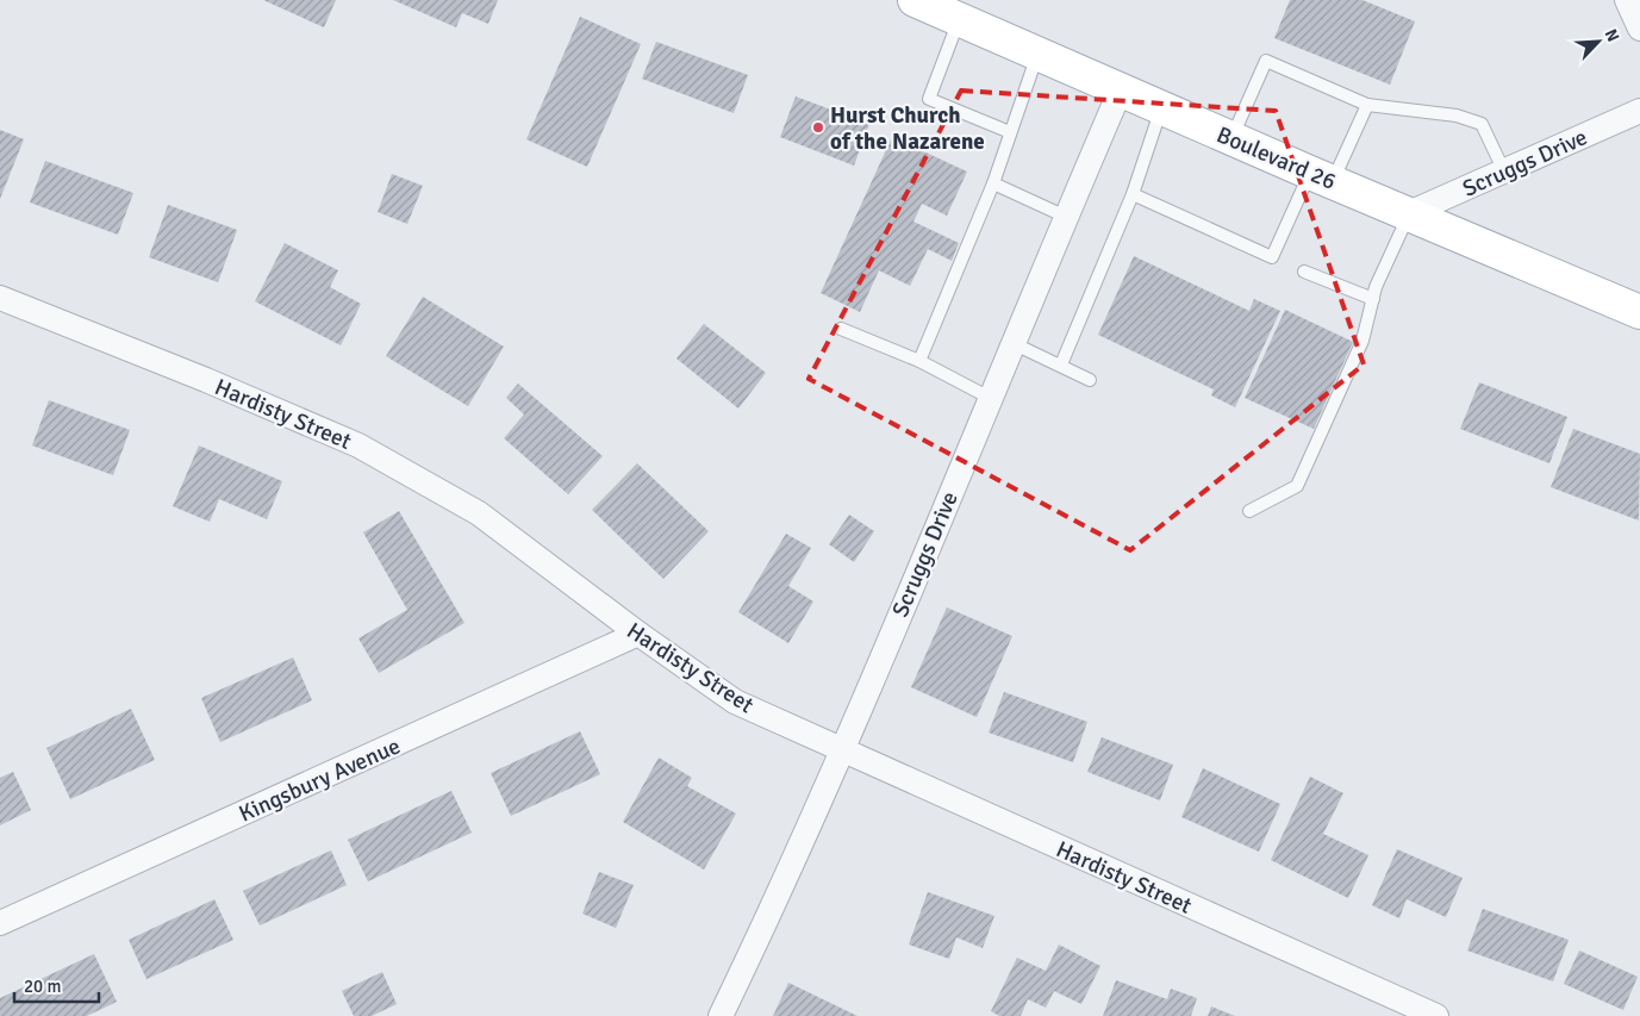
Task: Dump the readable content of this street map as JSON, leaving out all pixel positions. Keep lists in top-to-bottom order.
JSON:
{
  "streets": {
    "main road": ["Boulevard 26"],
    "street": ["Scruggs Drive", "Hardisty Street", "Kingsbury Avenue"]
  },
  "crossings": [
    ["Boulevard 26", "Scruggs Drive"],
    ["Scruggs Drive", "Hardisty Street"],
    ["Hardisty Street", "Kingsbury Avenue"]
  ],
  "places": ["Hurst Church of the Nazarene"],
  "scale_bar": "20 m",
  "north": "top right"
}
